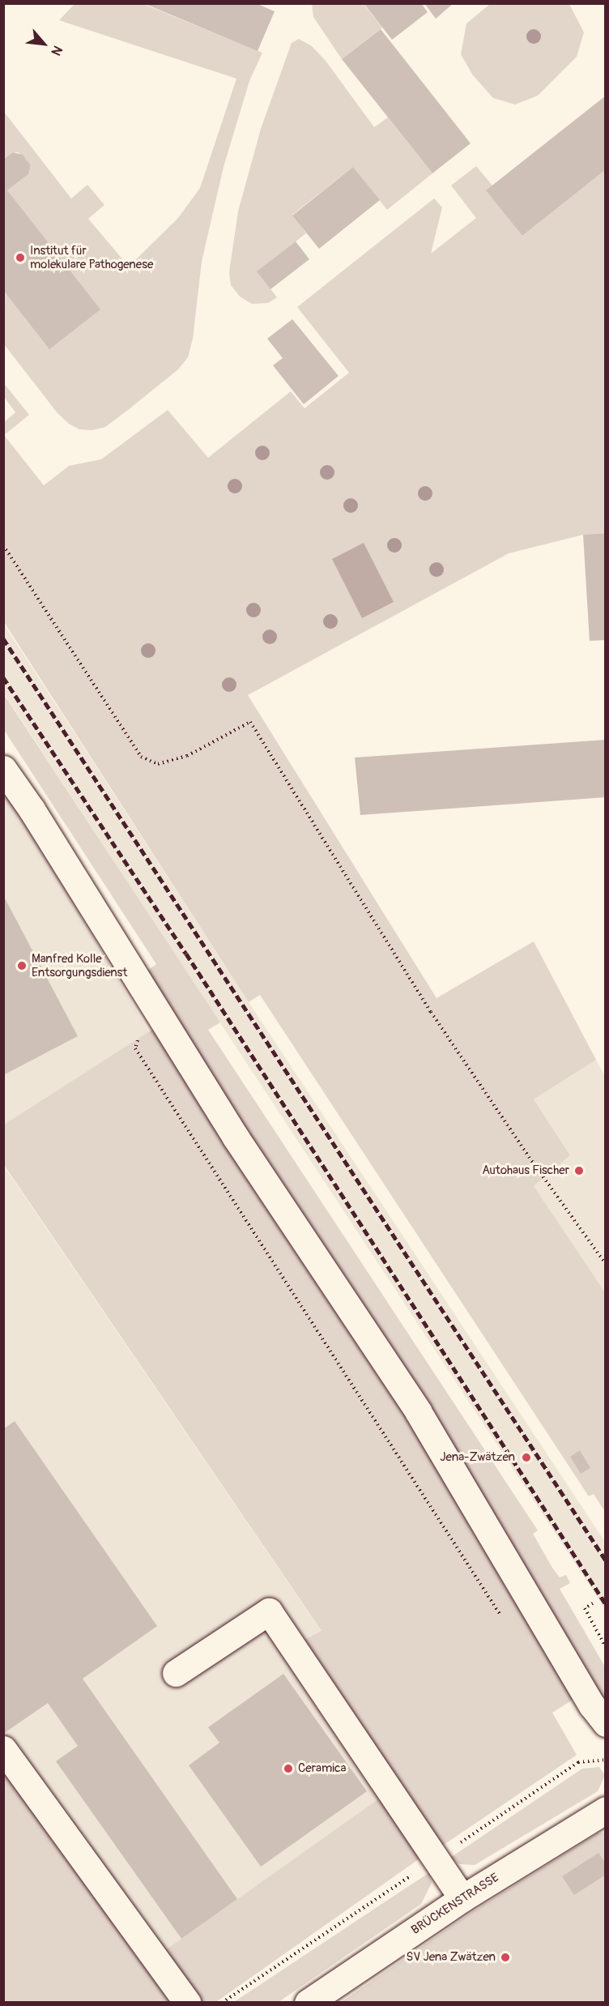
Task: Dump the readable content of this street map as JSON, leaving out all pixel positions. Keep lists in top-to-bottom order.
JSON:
{
  "streets": {
    "street": ["BRÜCKENSTRASSE"]
  },
  "places": [
    "Institut für molekulare Pathogenese",
    "Manfred Kolle Entsorgungsdienst",
    "Autohaus Fischer",
    "Jena-Zwätzen",
    "Ceramica",
    "SV Jena Zwätzen"
  ],
  "north": "bottom right"
}
